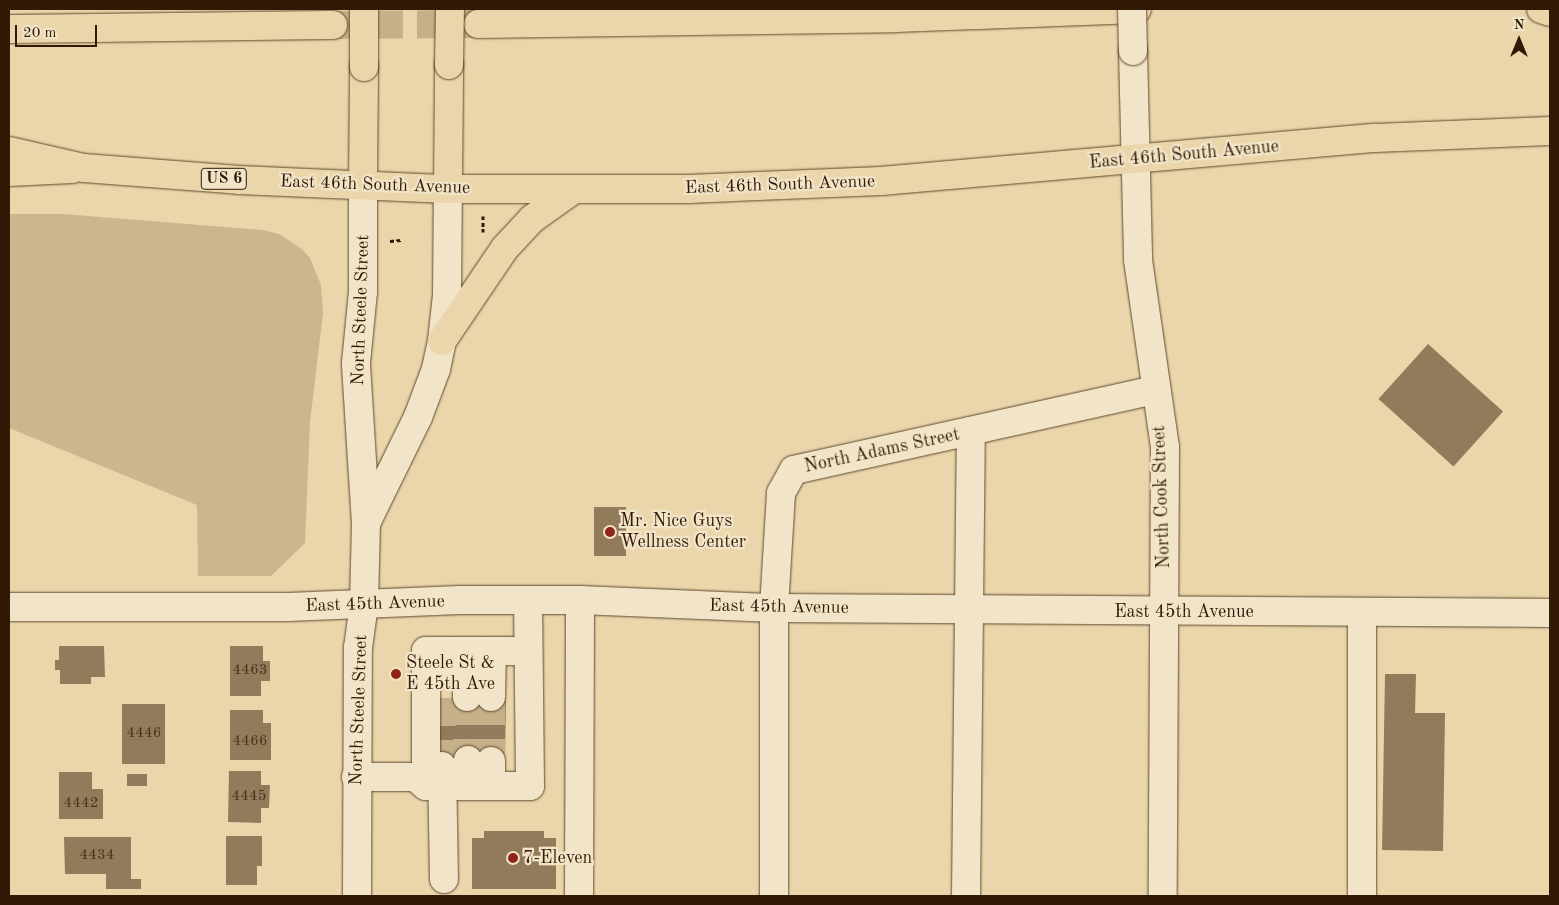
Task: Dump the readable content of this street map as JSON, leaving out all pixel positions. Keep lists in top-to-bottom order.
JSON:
{
  "streets": {
    "main road": ["East 46th South Avenue", "US 6"],
    "street": [
      "North Steele Street",
      "North Adams Street",
      "North Cook Street",
      "East 45th Avenue"
    ]
  },
  "crossings": [
    ["East 46th South Avenue", "US 6"],
    ["East 46th South Avenue", "North Steele Street"],
    ["East 46th South Avenue", "North Cook Street"],
    ["North Steele Street", "East 45th Avenue"],
    ["North Adams Street", "North Cook Street"],
    ["North Adams Street", "East 45th Avenue"],
    ["North Cook Street", "East 45th Avenue"]
  ],
  "places": ["Mr. Nice Guys Wellness Center", "Steele St & E 45th Ave", "7-Eleven"],
  "house_numbers": [
    "4463",
    "4446",
    "4466",
    "4445",
    "4442",
    "4434"
  ],
  "scale_bar": "20 m",
  "north": "top"
}
